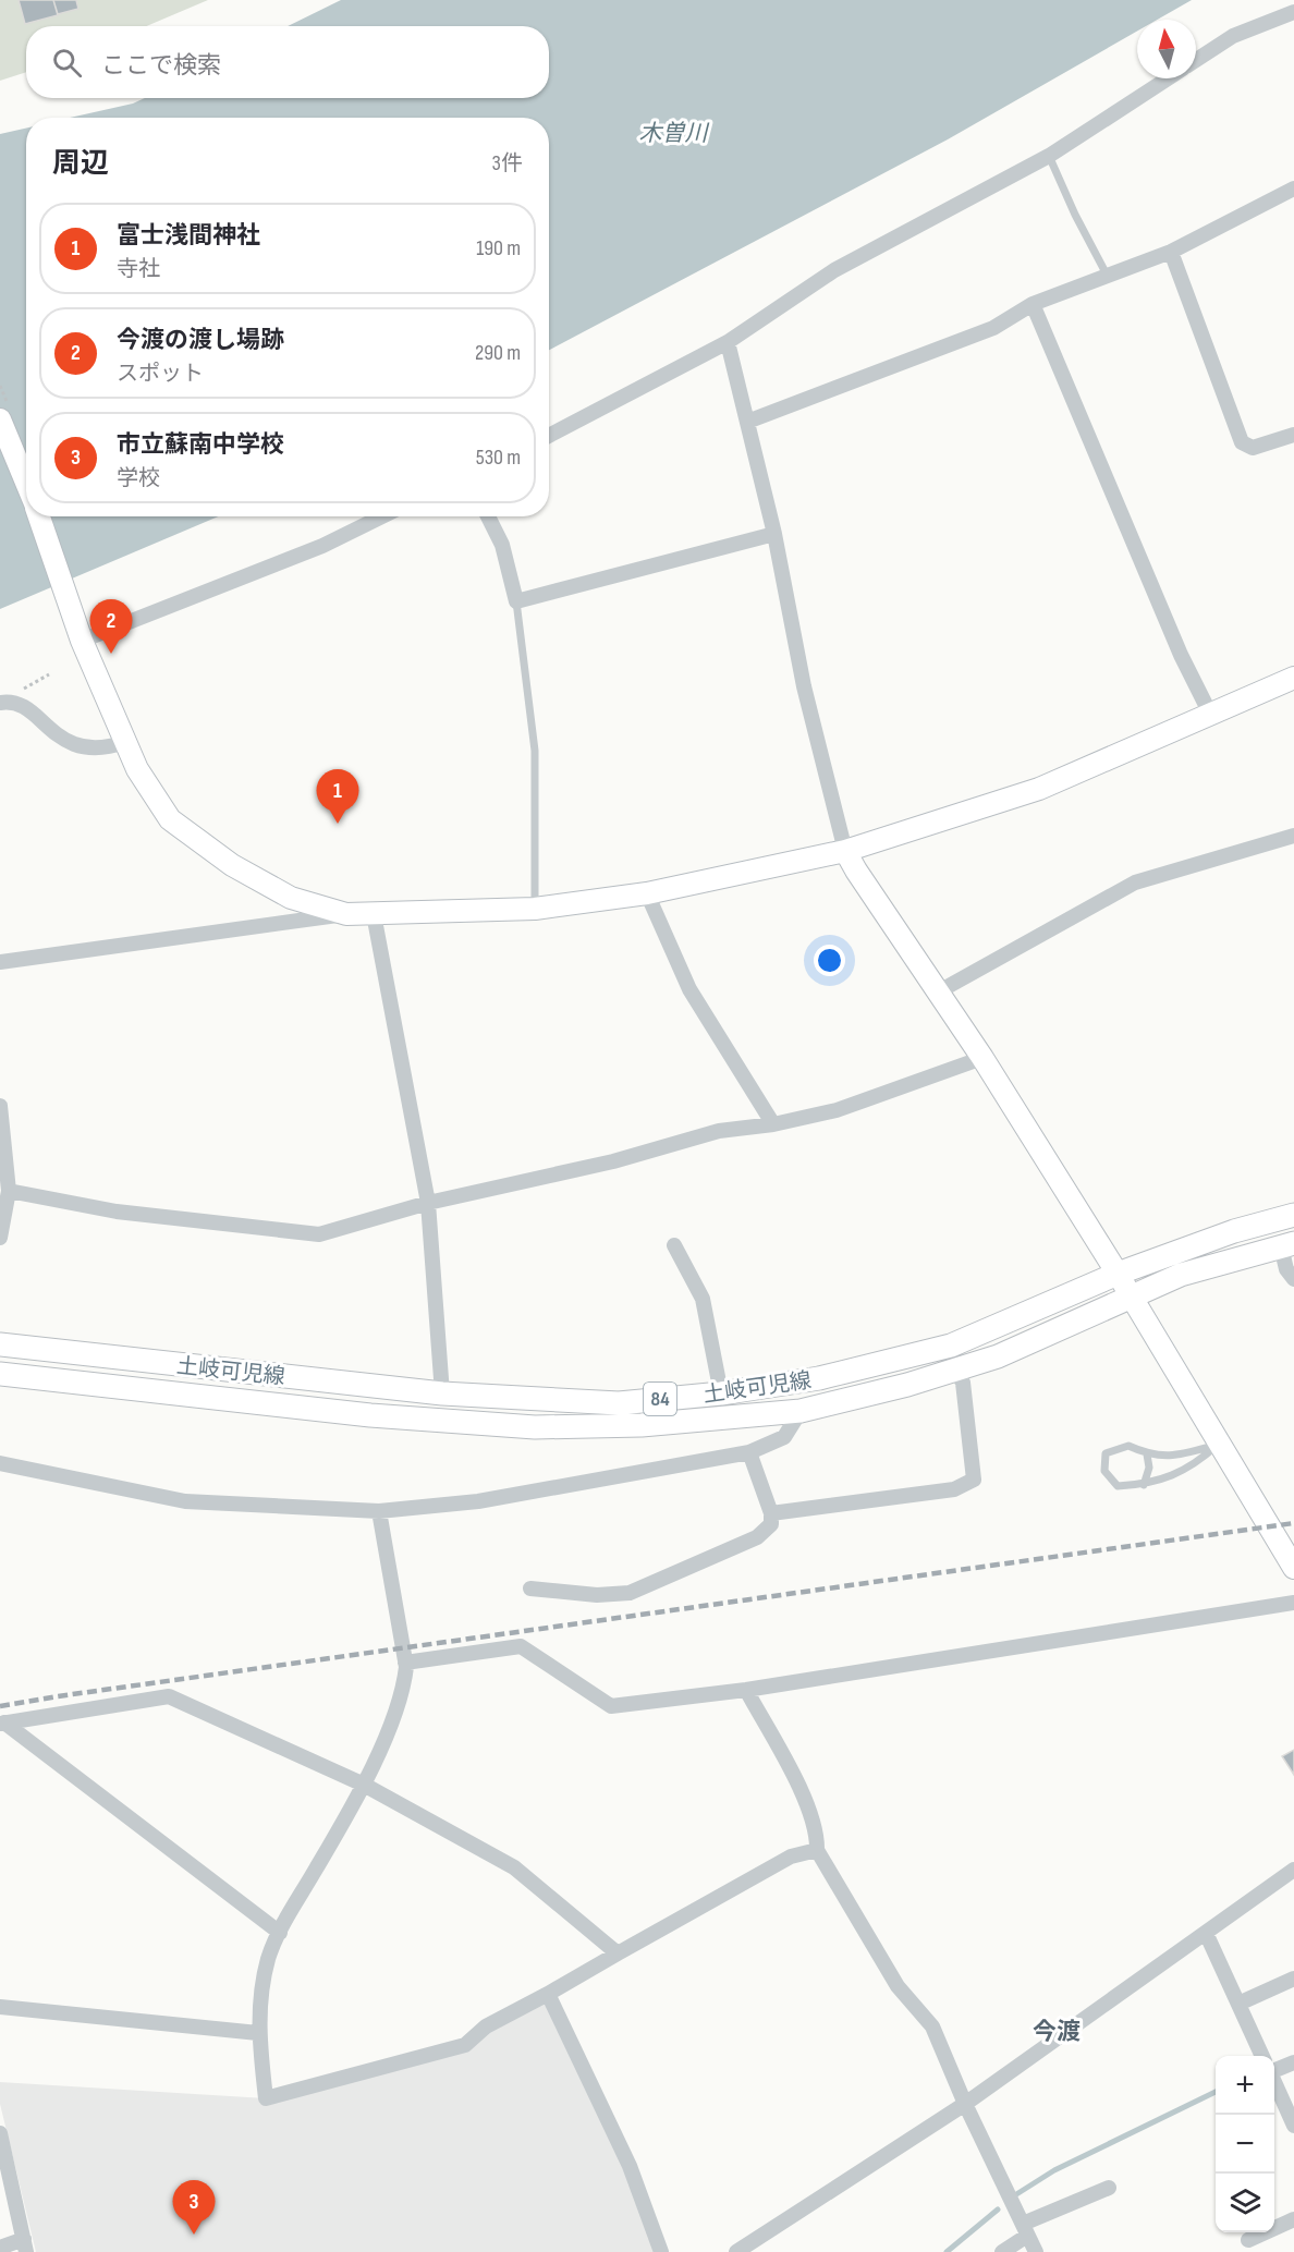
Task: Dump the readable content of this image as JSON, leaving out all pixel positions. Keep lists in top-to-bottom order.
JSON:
{
  "streets": {
    "main road": ["土岐可児線", "84"]
  },
  "districts": ["今渡"],
  "water": ["木曽川"],
  "north": "top",
  "page": {
    "search": "ここで検索",
    "heading": ["周辺", "3件"],
    "list": [
      {
        "mark": "1",
        "name": "富士浅間神社",
        "note": "寺社",
        "value": "190 m"
      },
      {
        "mark": "2",
        "name": "今渡の渡し場跡",
        "note": "スポット",
        "value": "290 m"
      },
      {
        "mark": "3",
        "name": "市立蘇南中学校",
        "note": "学校",
        "value": "530 m"
      }
    ],
    "pins": ["2", "1", "3"],
    "map_buttons": ["+", "−"]
  }
}
